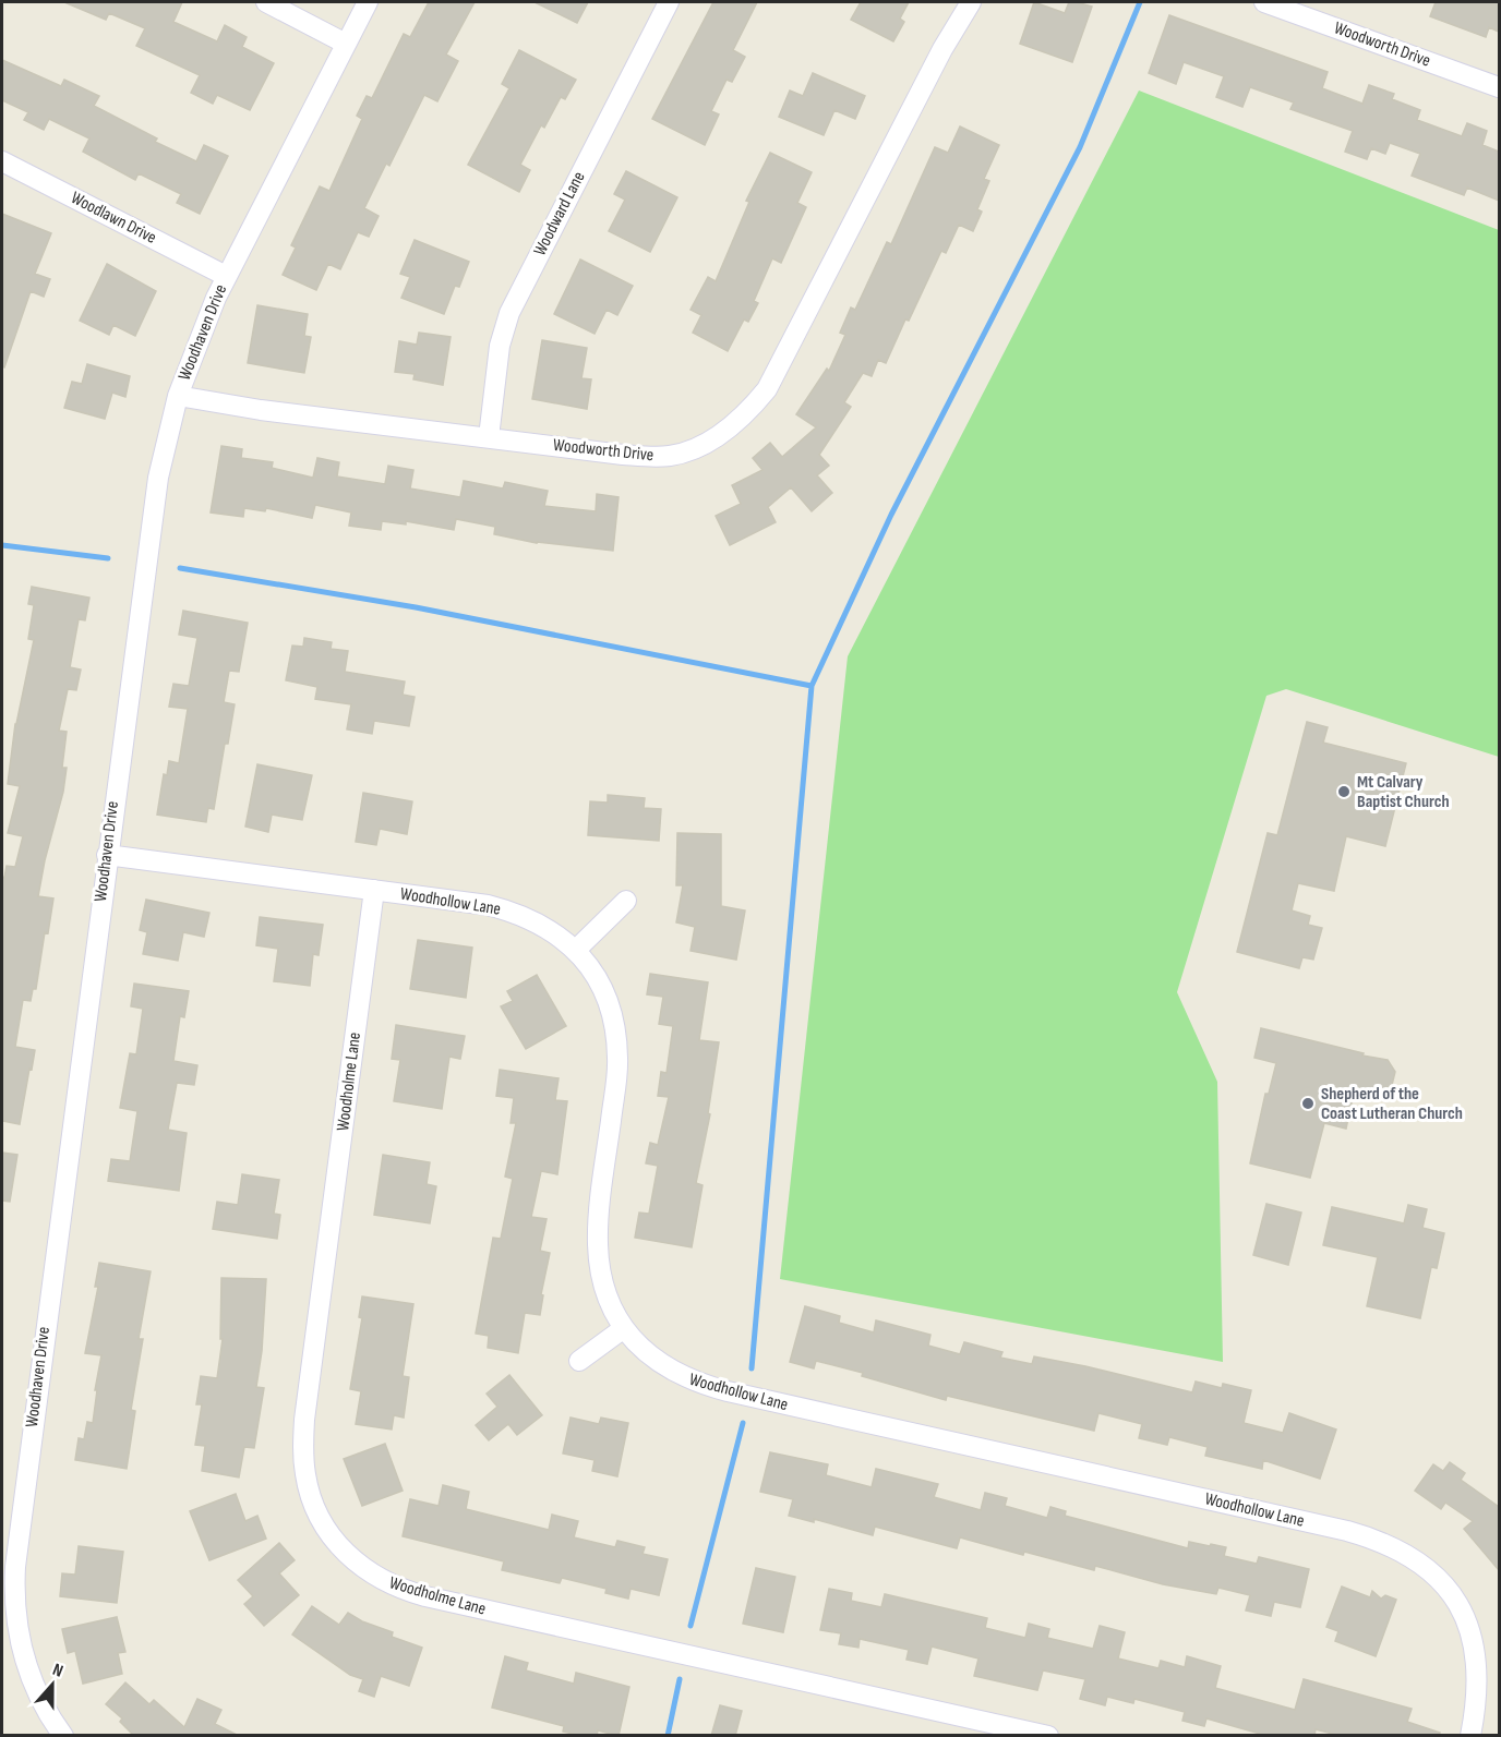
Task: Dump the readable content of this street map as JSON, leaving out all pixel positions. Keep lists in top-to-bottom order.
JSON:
{
  "streets": {
    "street": [
      "Woodworth Drive",
      "Woodward Lane",
      "Woodlawn Drive",
      "Woodhaven Drive",
      "Woodhollow Lane",
      "Woodholme Lane"
    ]
  },
  "crossings": [
    ["Woodworth Drive", "Woodward Lane"],
    ["Woodworth Drive", "Woodhaven Drive"],
    ["Woodlawn Drive", "Woodhaven Drive"],
    ["Woodhaven Drive", "Woodhollow Lane"],
    ["Woodhollow Lane", "Woodholme Lane"]
  ],
  "places": ["Mt Calvary Baptist Church", "Shepherd of the Coast Lutheran Church"],
  "north": "top"
}
